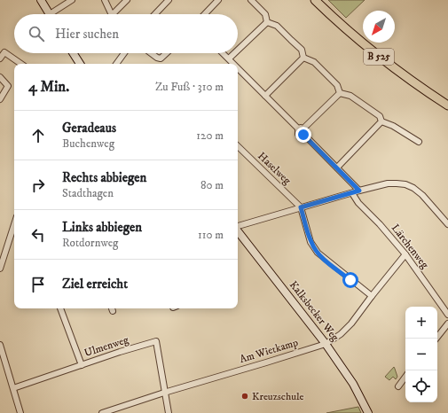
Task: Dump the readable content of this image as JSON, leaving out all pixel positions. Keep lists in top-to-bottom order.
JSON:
{
  "streets": {
    "main road": ["B 525"],
    "street": [
      "Haselweg",
      "Lärchenweg",
      "Kalksbecker Weg",
      "Ulmenweg",
      "Am Wietkamp"
    ]
  },
  "crossings": [
    ["Lärchenweg", "Am Wietkamp"],
    ["Kalksbecker Weg", "Am Wietkamp"],
    ["Ulmenweg", "Am Wietkamp"]
  ],
  "places": ["Kreuzschule"],
  "north": "bottom left",
  "page": {
    "search": "Hier suchen",
    "heading": ["4 Min.", "Zu Fuß · 310 m"],
    "list": [
      ["Geradeaus", "Buchenweg", "120 m"],
      ["Rechts abbiegen", "Stadthagen", "80 m"],
      ["Links abbiegen", "Rotdornweg", "110 m"],
      "Ziel erreicht"
    ],
    "map_buttons": ["+", "−"]
  }
}
